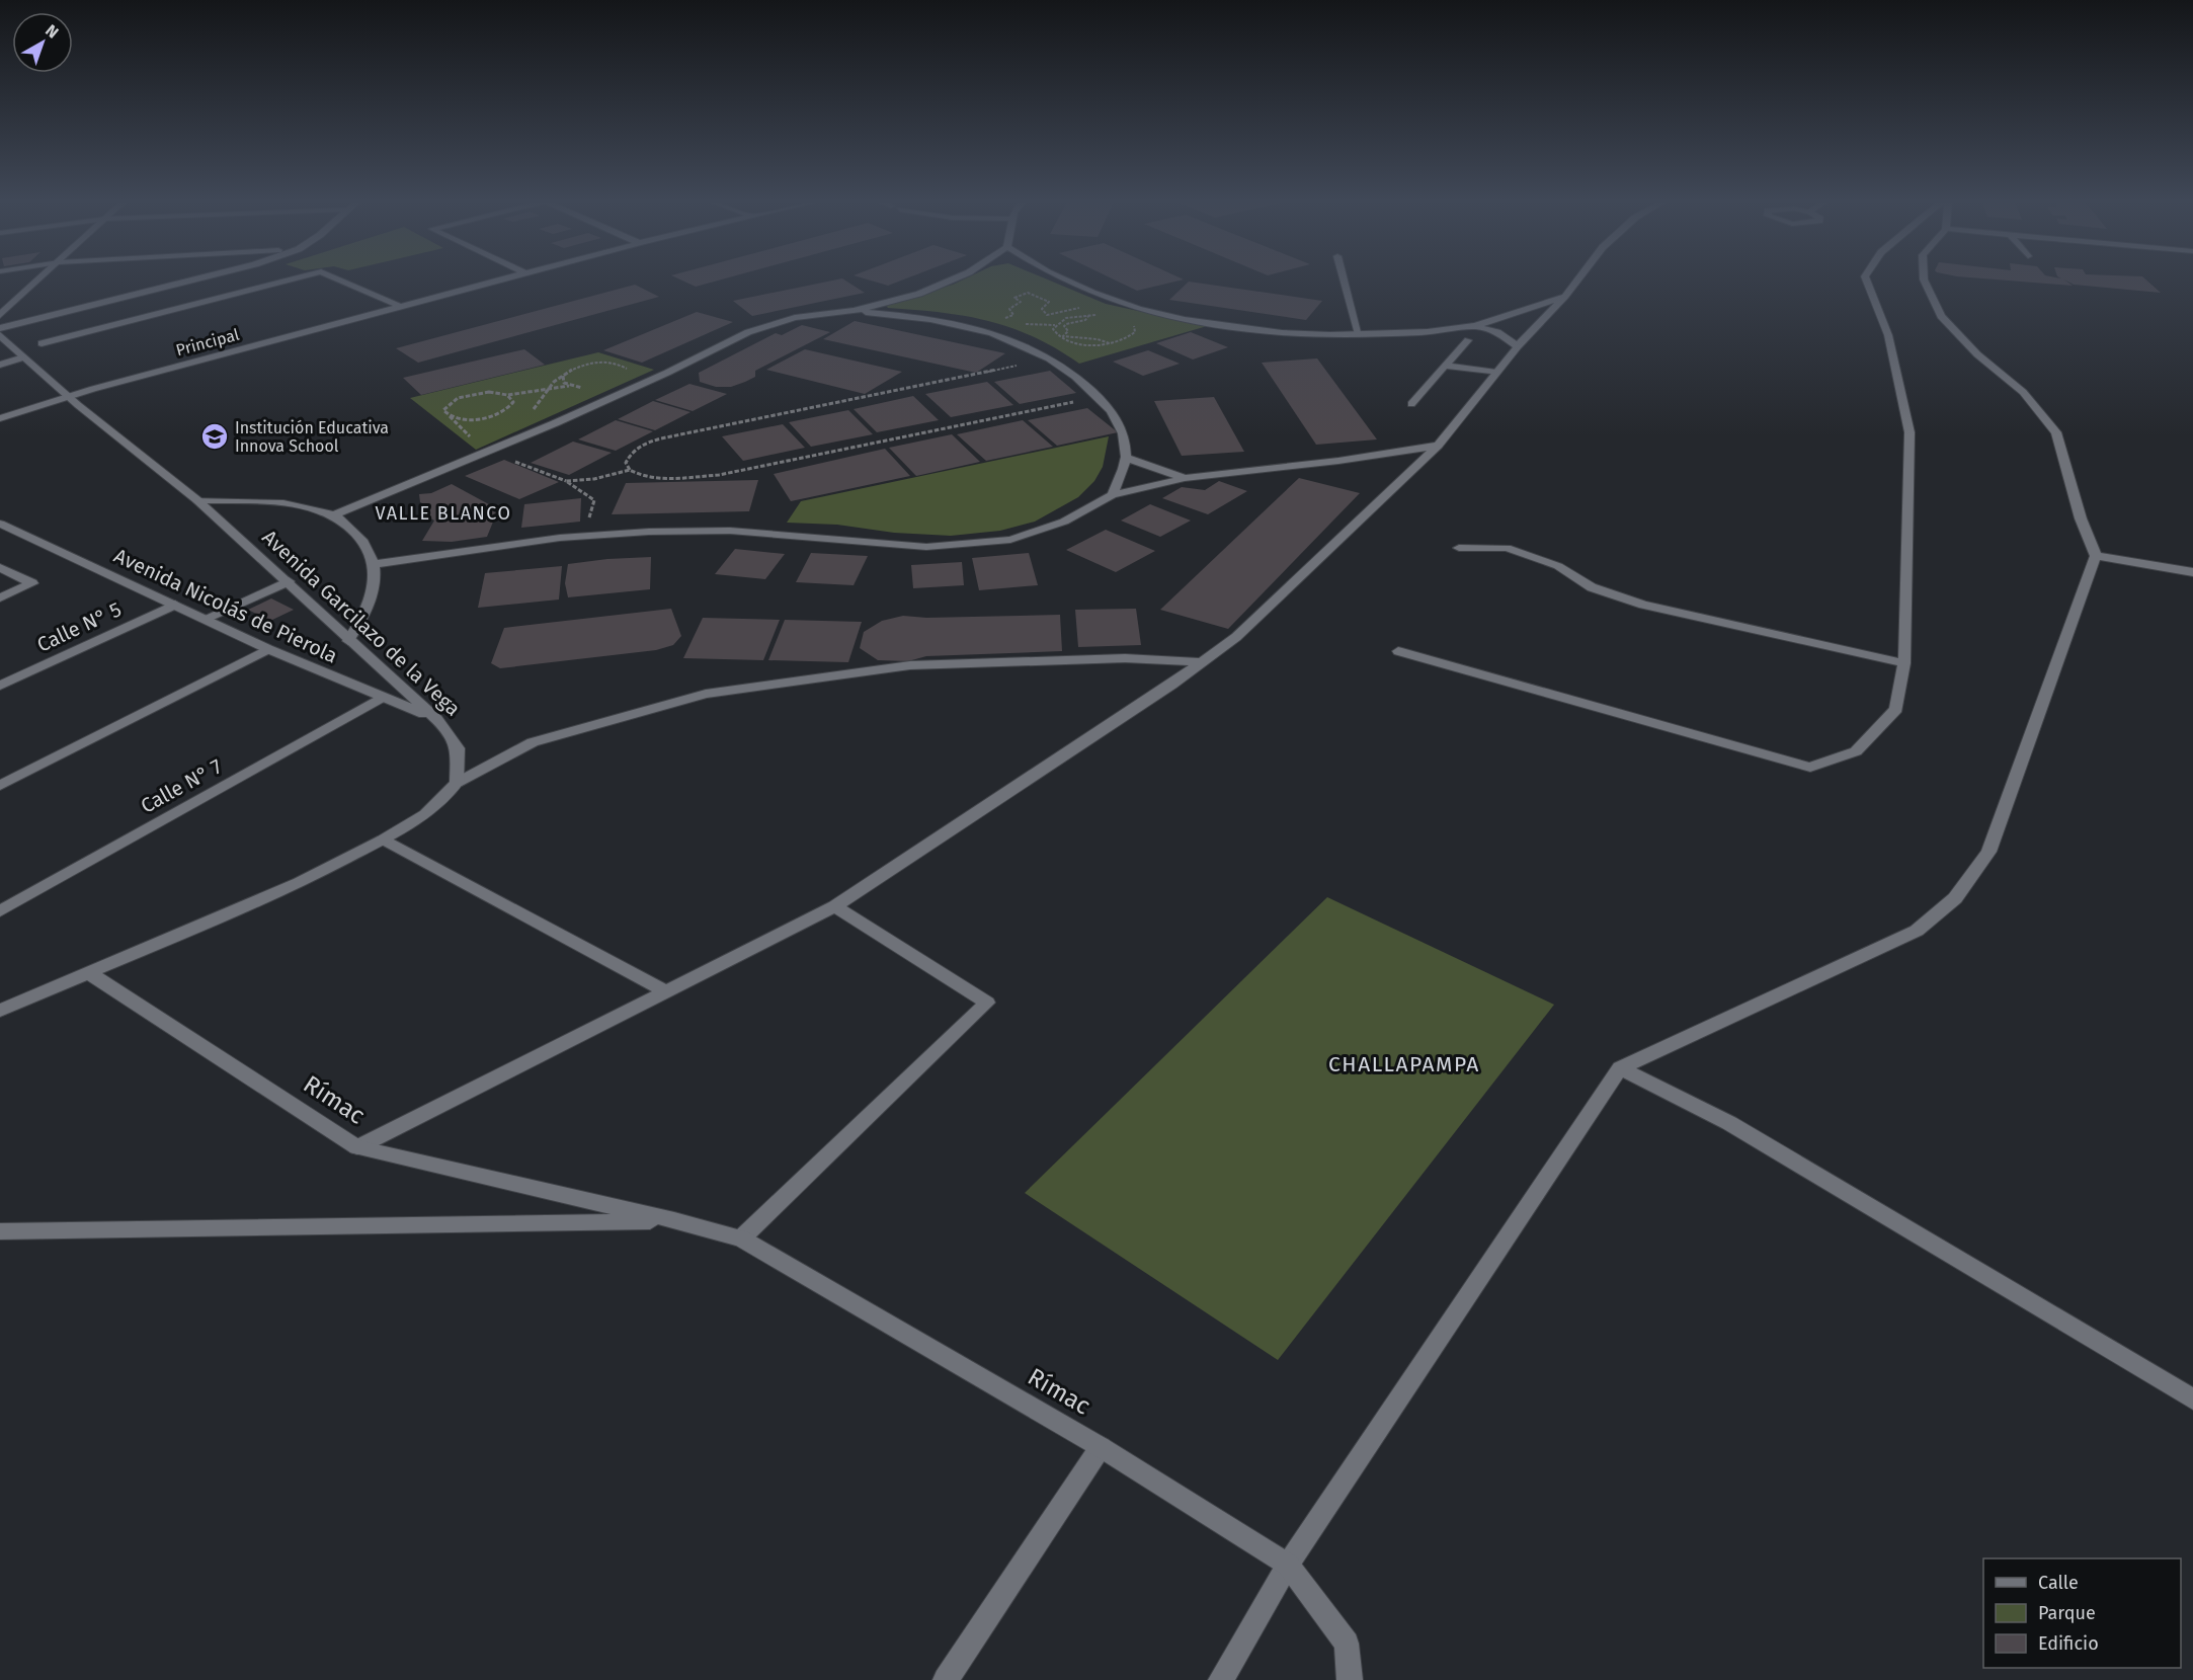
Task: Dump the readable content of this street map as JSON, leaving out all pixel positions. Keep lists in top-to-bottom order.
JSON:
{
  "streets": {
    "street": [
      "Principal",
      "Avenida Nicolás de Pierola",
      "Avenida Garcilazo de la Vega",
      "Calle N° 5",
      "Calle N° 7",
      "Rímac"
    ]
  },
  "crossings": [
    ["Principal", "Avenida Garcilazo de la Vega"],
    ["Avenida Nicolás de Pierola", "Avenida Garcilazo de la Vega"],
    ["Avenida Nicolás de Pierola", "Calle N° 5"],
    ["Avenida Nicolás de Pierola", "Calle N° 7"]
  ],
  "districts": ["VALLE BLANCO", "CHALLAPAMPA"],
  "places": {
    "school or university": ["Institución Educativa Innova School"]
  },
  "legend": ["Calle", "Parque", "Edificio"],
  "north": "top right"
}
